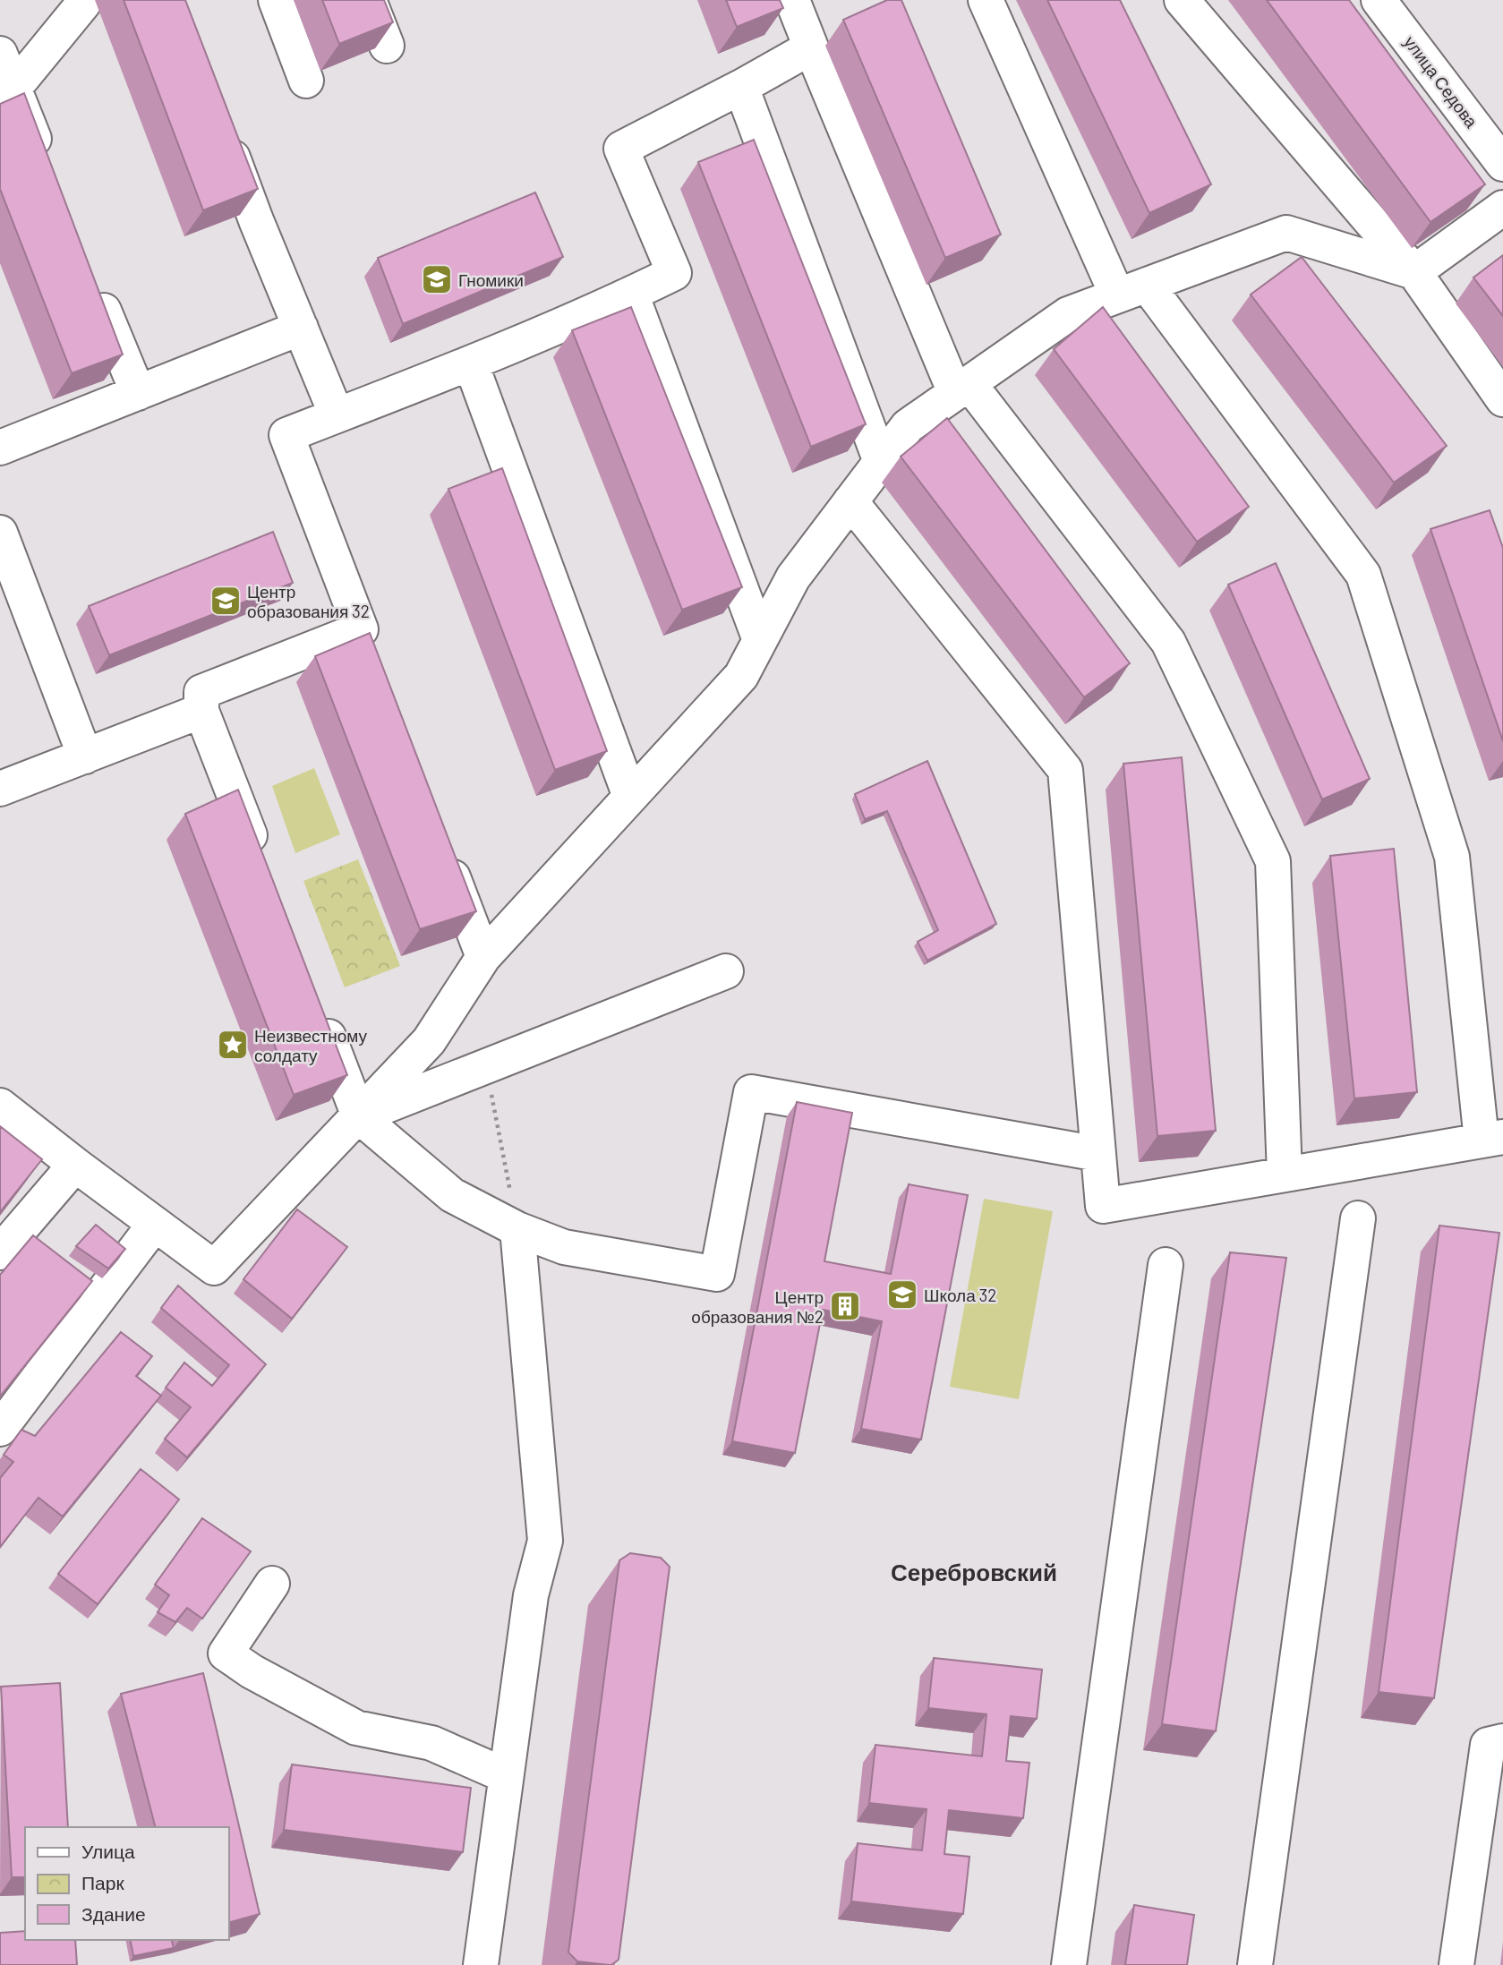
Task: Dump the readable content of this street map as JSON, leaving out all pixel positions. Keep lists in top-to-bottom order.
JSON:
{
  "streets": {
    "street": ["улица Седова"]
  },
  "districts": ["Серебровский"],
  "places": {
    "school or university": ["Гномики", "Центр образования 32", "Школа 32"],
    "place": ["Неизвестному солдату"],
    "building": ["Центр образования №2"]
  },
  "legend": ["Улица", "Парк", "Здание"]
}
